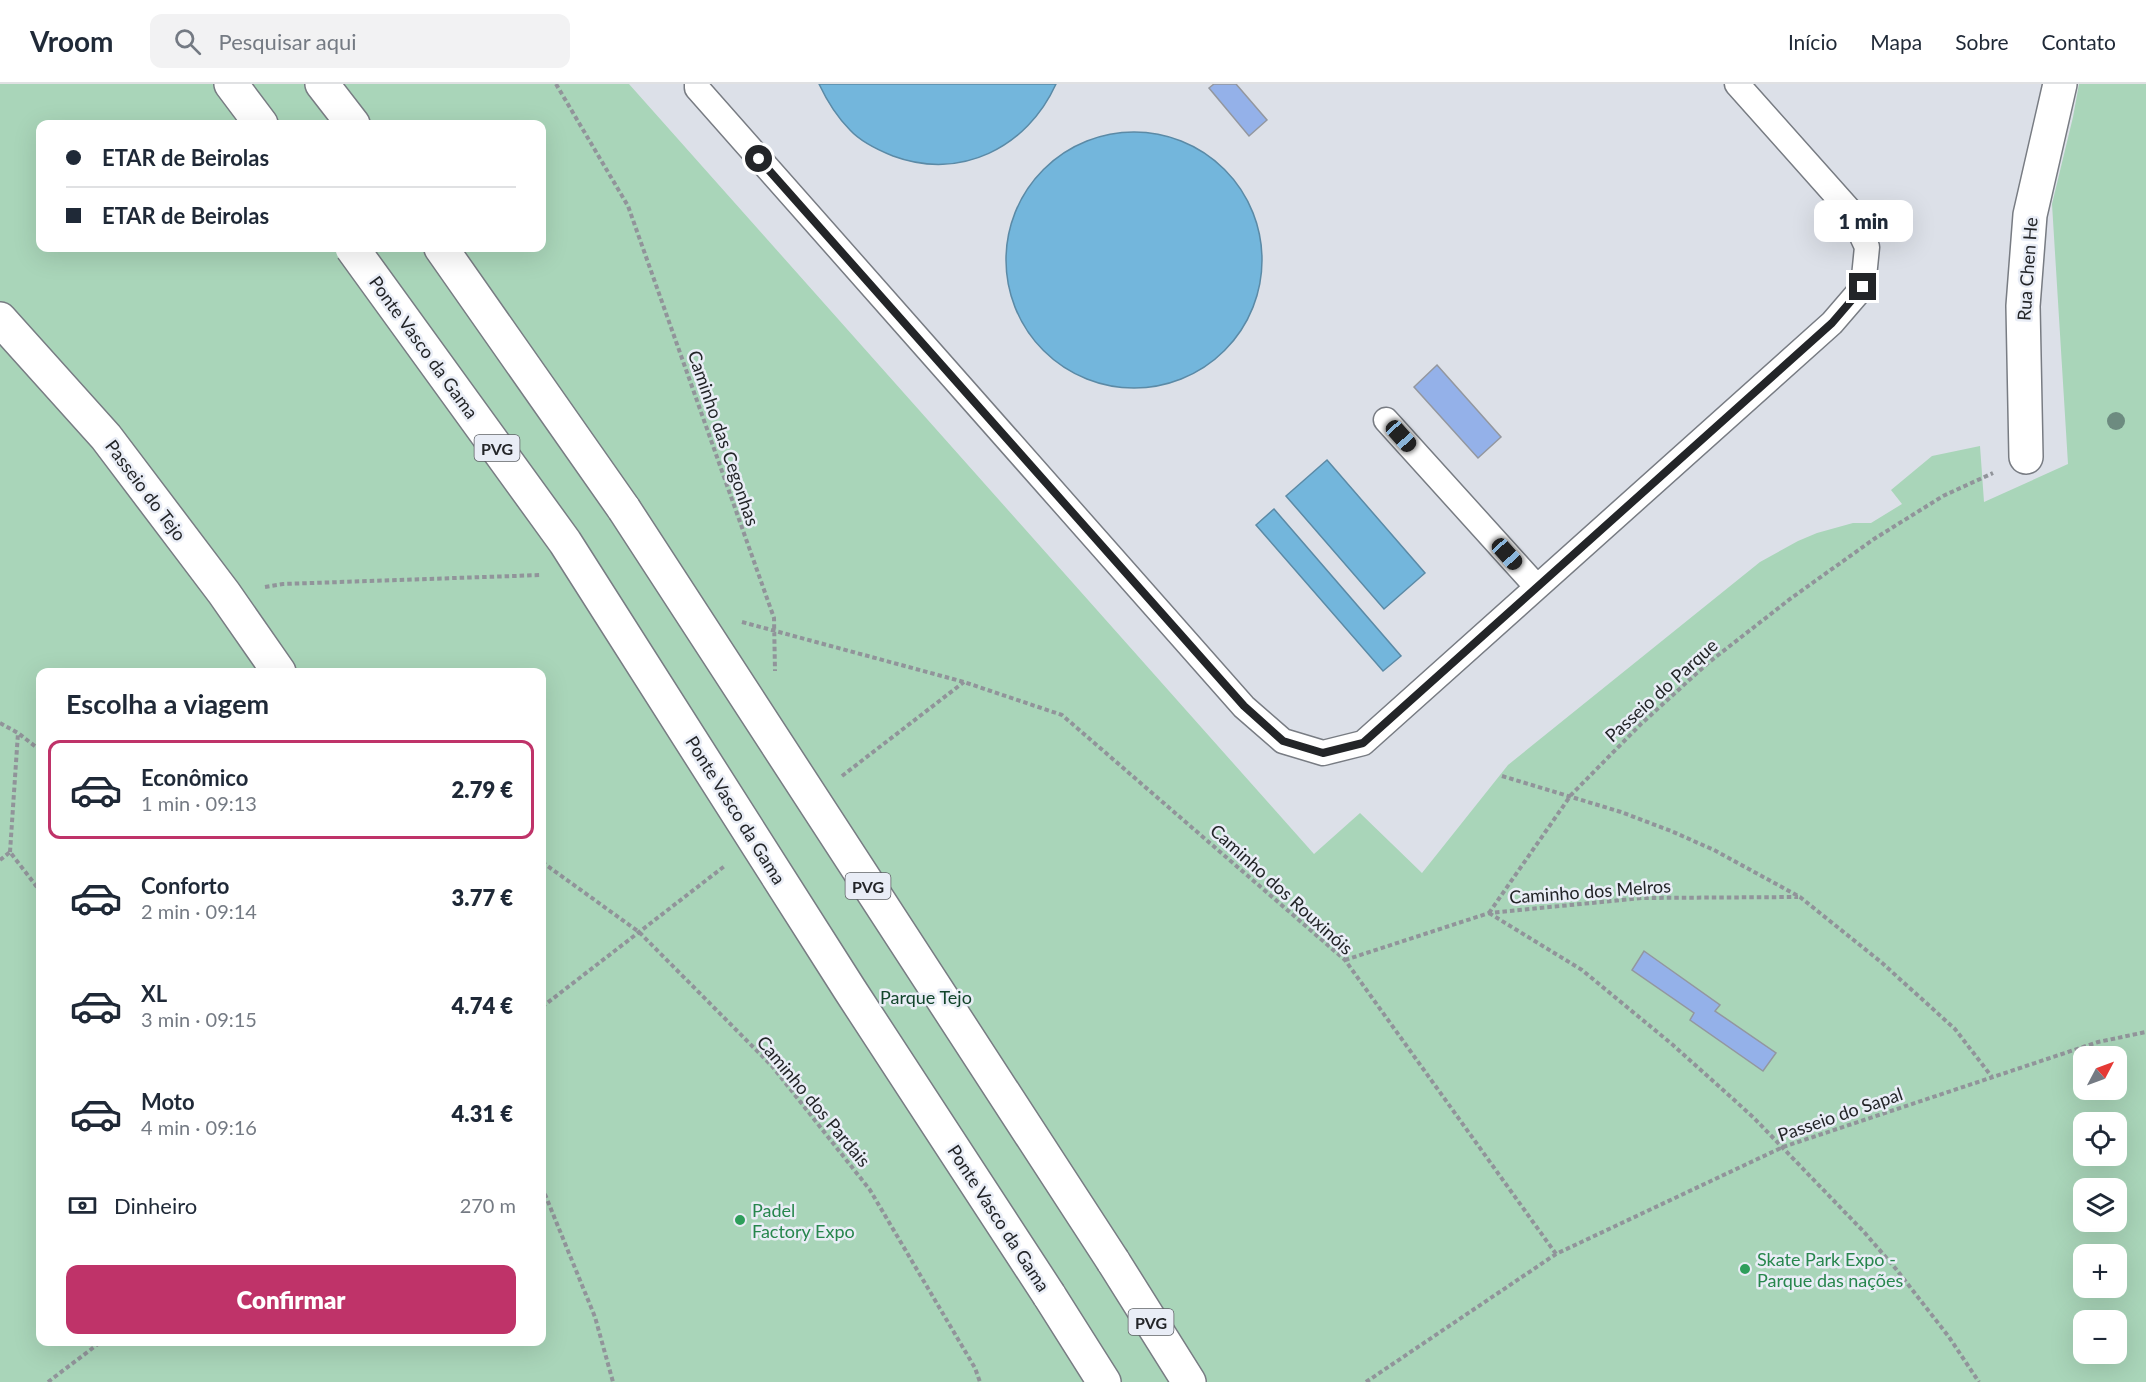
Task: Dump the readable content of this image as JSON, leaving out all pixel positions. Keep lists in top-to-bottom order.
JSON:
{
  "streets": {
    "main road": [
      "Rua Chen He",
      "Ponte Vasco da Gama",
      "PVG",
      "Passeio do Tejo"
    ],
    "path": [
      "Caminho das Cegonhas",
      "Passeio do Parque",
      "Caminho dos Rouxinóis",
      "Caminho dos Melros",
      "Caminho dos Pardais",
      "Passeio do Sapal"
    ]
  },
  "crossings": [
    ["Rua Chen He", "Passeio do Parque"],
    ["Passeio do Parque", "Caminho dos Melros"],
    ["Caminho dos Rouxinóis", "Passeio do Sapal"],
    ["Caminho dos Melros", "Passeio do Sapal"]
  ],
  "parks": ["Parque Tejo"],
  "places": ["Padel Factory Expo", "Skate Park Expo - Parque das nações"],
  "north": "top right",
  "page": {
    "header": "Vroom",
    "search": "Pesquisar aqui",
    "nav": [
      "Início",
      "Mapa",
      "Sobre",
      "Contato"
    ],
    "banner": ["ETAR de Beirolas", "ETAR de Beirolas"],
    "bubble": "1 min",
    "heading": "Escolha a viagem",
    "list": [
      {
        "name": "Econômico",
        "note": "1 min · 09:13",
        "value": "2.79 €"
      },
      {
        "name": "Conforto",
        "note": "2 min · 09:14",
        "value": "3.77 €"
      },
      {
        "name": "XL",
        "note": "3 min · 09:15",
        "value": "4.74 €"
      },
      {
        "name": "Moto",
        "note": "4 min · 09:16",
        "value": "4.31 €"
      }
    ],
    "map_buttons": ["+", "−"],
    "pay": ["Dinheiro", "270 m"],
    "buttons": "Confirmar"
  }
}
